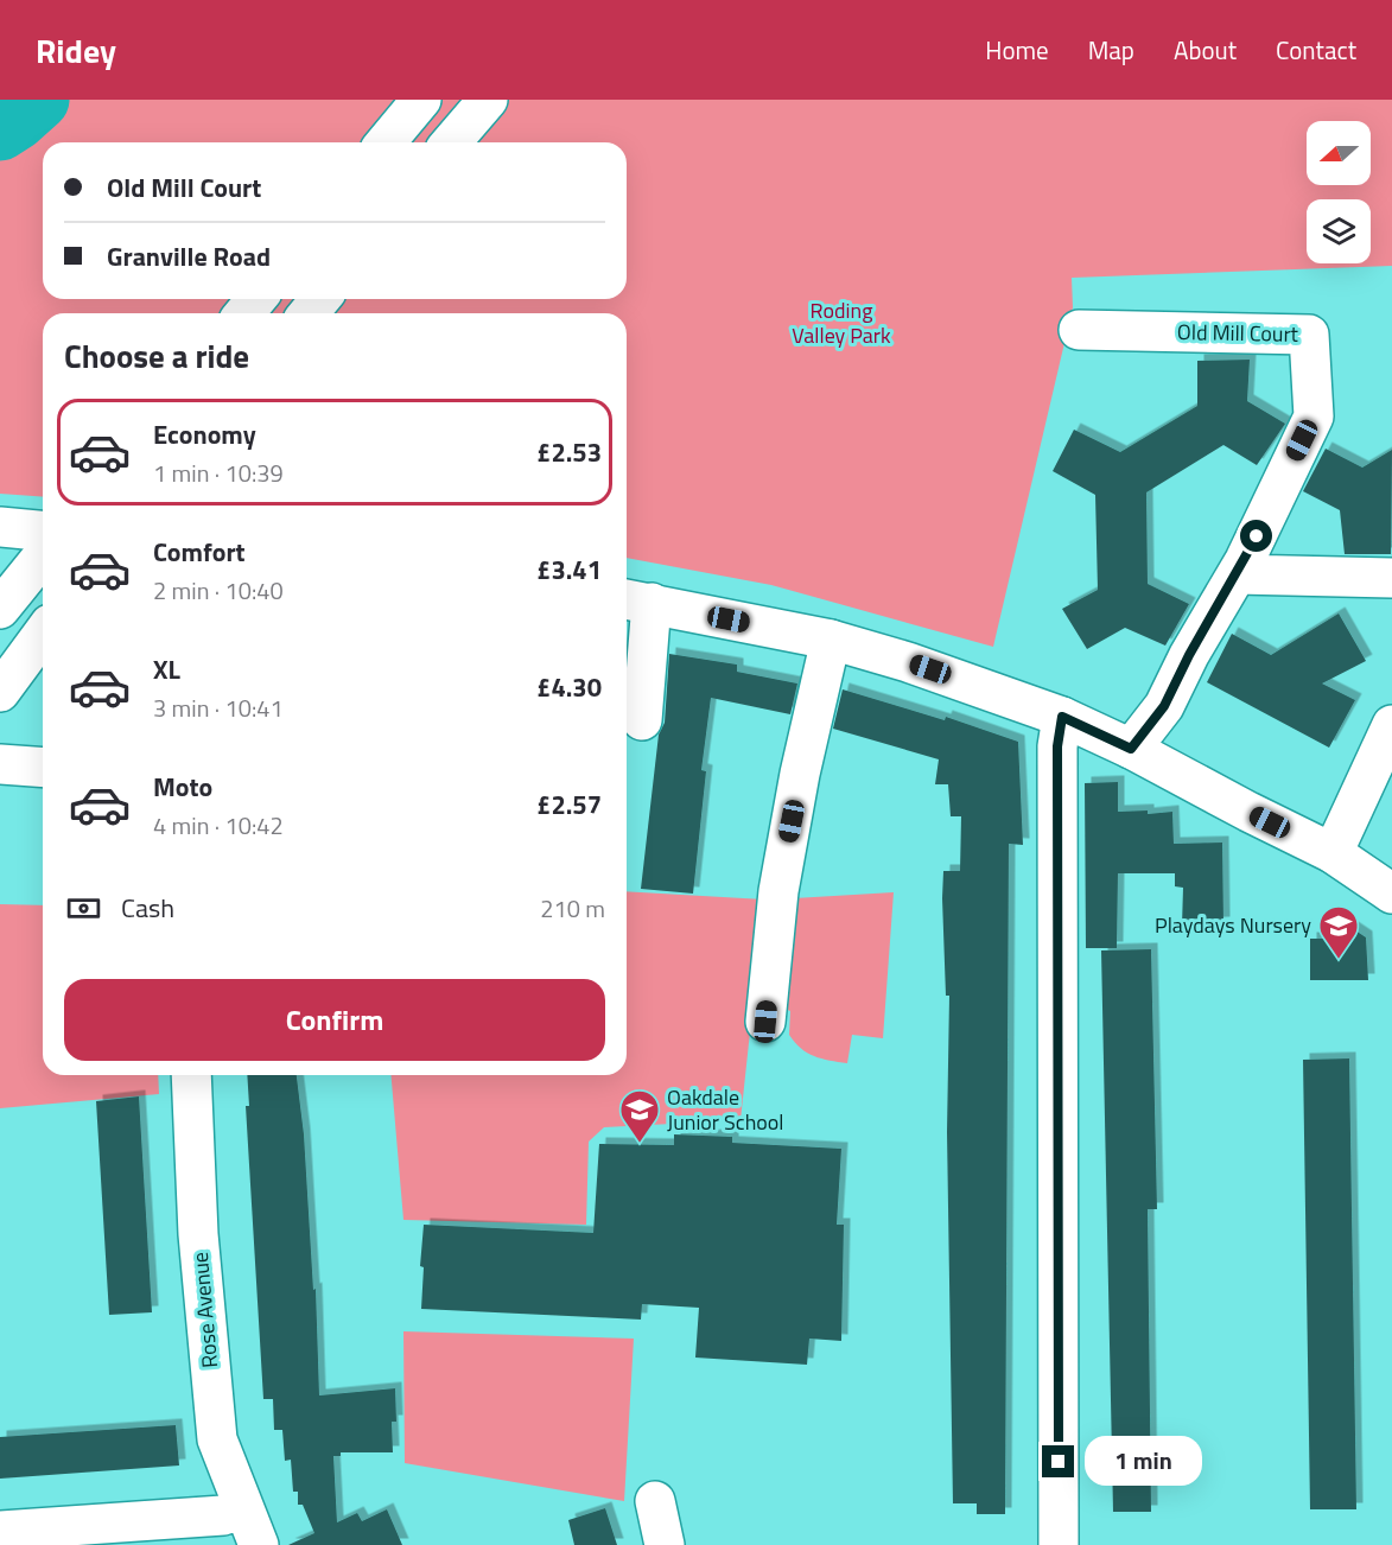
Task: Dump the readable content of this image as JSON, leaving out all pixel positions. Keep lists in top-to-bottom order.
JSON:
{
  "streets": {
    "main road": ["Old Mill Court", "Rose Avenue"]
  },
  "parks": ["Roding Valley Park"],
  "places": {
    "school or university": ["Playdays Nursery", "Oakdale Junior School"]
  },
  "north": "left",
  "page": {
    "header": "Ridey",
    "nav": [
      "Home",
      "Map",
      "About",
      "Contact"
    ],
    "banner": ["Old Mill Court", "Granville Road"],
    "heading": "Choose a ride",
    "list": [
      {
        "name": "Economy",
        "note": "1 min · 10:39",
        "value": "£2.53"
      },
      {
        "name": "Comfort",
        "note": "2 min · 10:40",
        "value": "£3.41"
      },
      {
        "name": "XL",
        "note": "3 min · 10:41",
        "value": "£4.30"
      },
      {
        "name": "Moto",
        "note": "4 min · 10:42",
        "value": "£2.57"
      }
    ],
    "pay": ["Cash", "210 m"],
    "buttons": "Confirm",
    "bubble": "1 min"
  }
}
